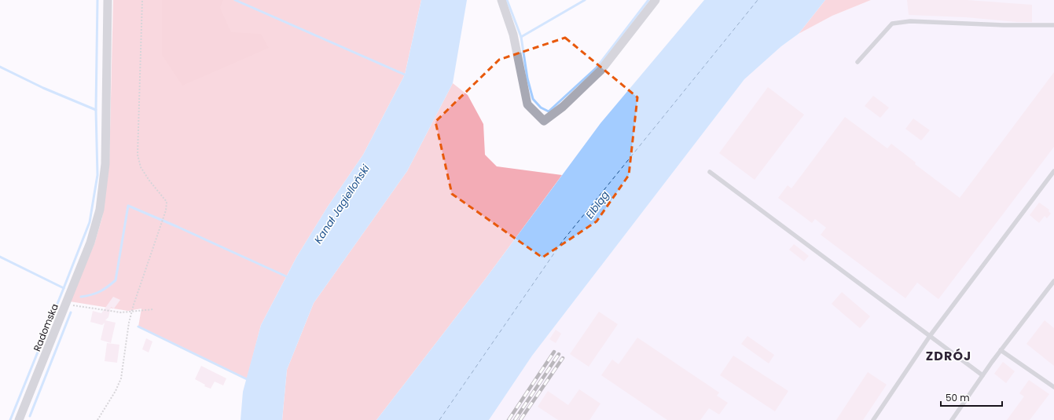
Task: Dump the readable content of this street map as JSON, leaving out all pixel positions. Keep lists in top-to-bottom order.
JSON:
{
  "streets": {
    "street": ["Radomska"]
  },
  "districts": ["ZDRÓJ"],
  "water": ["Kanał Jagielloński", "Elbląg"],
  "scale_bar": "50 m"
}
